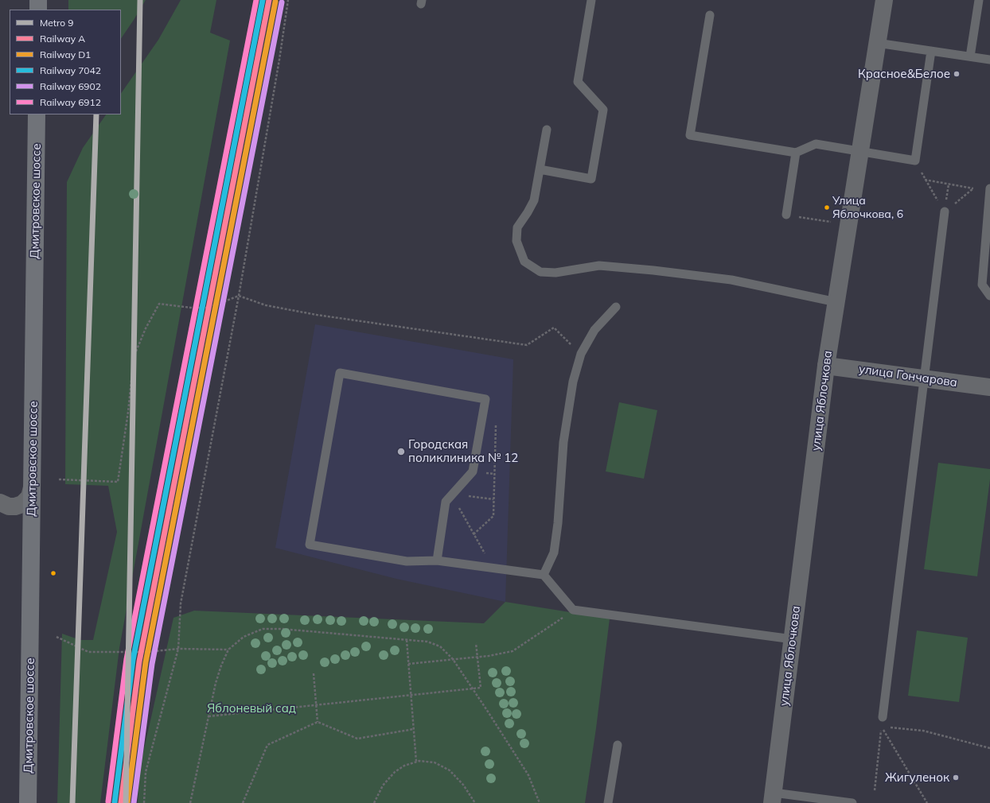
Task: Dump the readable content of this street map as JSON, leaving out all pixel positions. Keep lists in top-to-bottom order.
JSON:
{
  "streets": {
    "main road": ["Дмитровское шоссе"],
    "street": ["улица Гончарова", "улица Яблочкова"]
  },
  "crossings": [
    ["улица Гончарова", "улица Яблочкова"]
  ],
  "parks": ["Яблоневый сад"],
  "places": [
    "Красное&Белое",
    "Улица Яблочкова, 6",
    "Городская поликлиника № 12",
    "Жигуленок"
  ],
  "lines": [
    "metro line 9",
    "rail line A",
    "rail line 7042",
    "rail line 6912",
    "rail line D1",
    "rail line 6902"
  ],
  "legend": [
    "Metro 9",
    "Railway A",
    "Railway D1",
    "Railway 7042",
    "Railway 6902",
    "Railway 6912"
  ]
}
